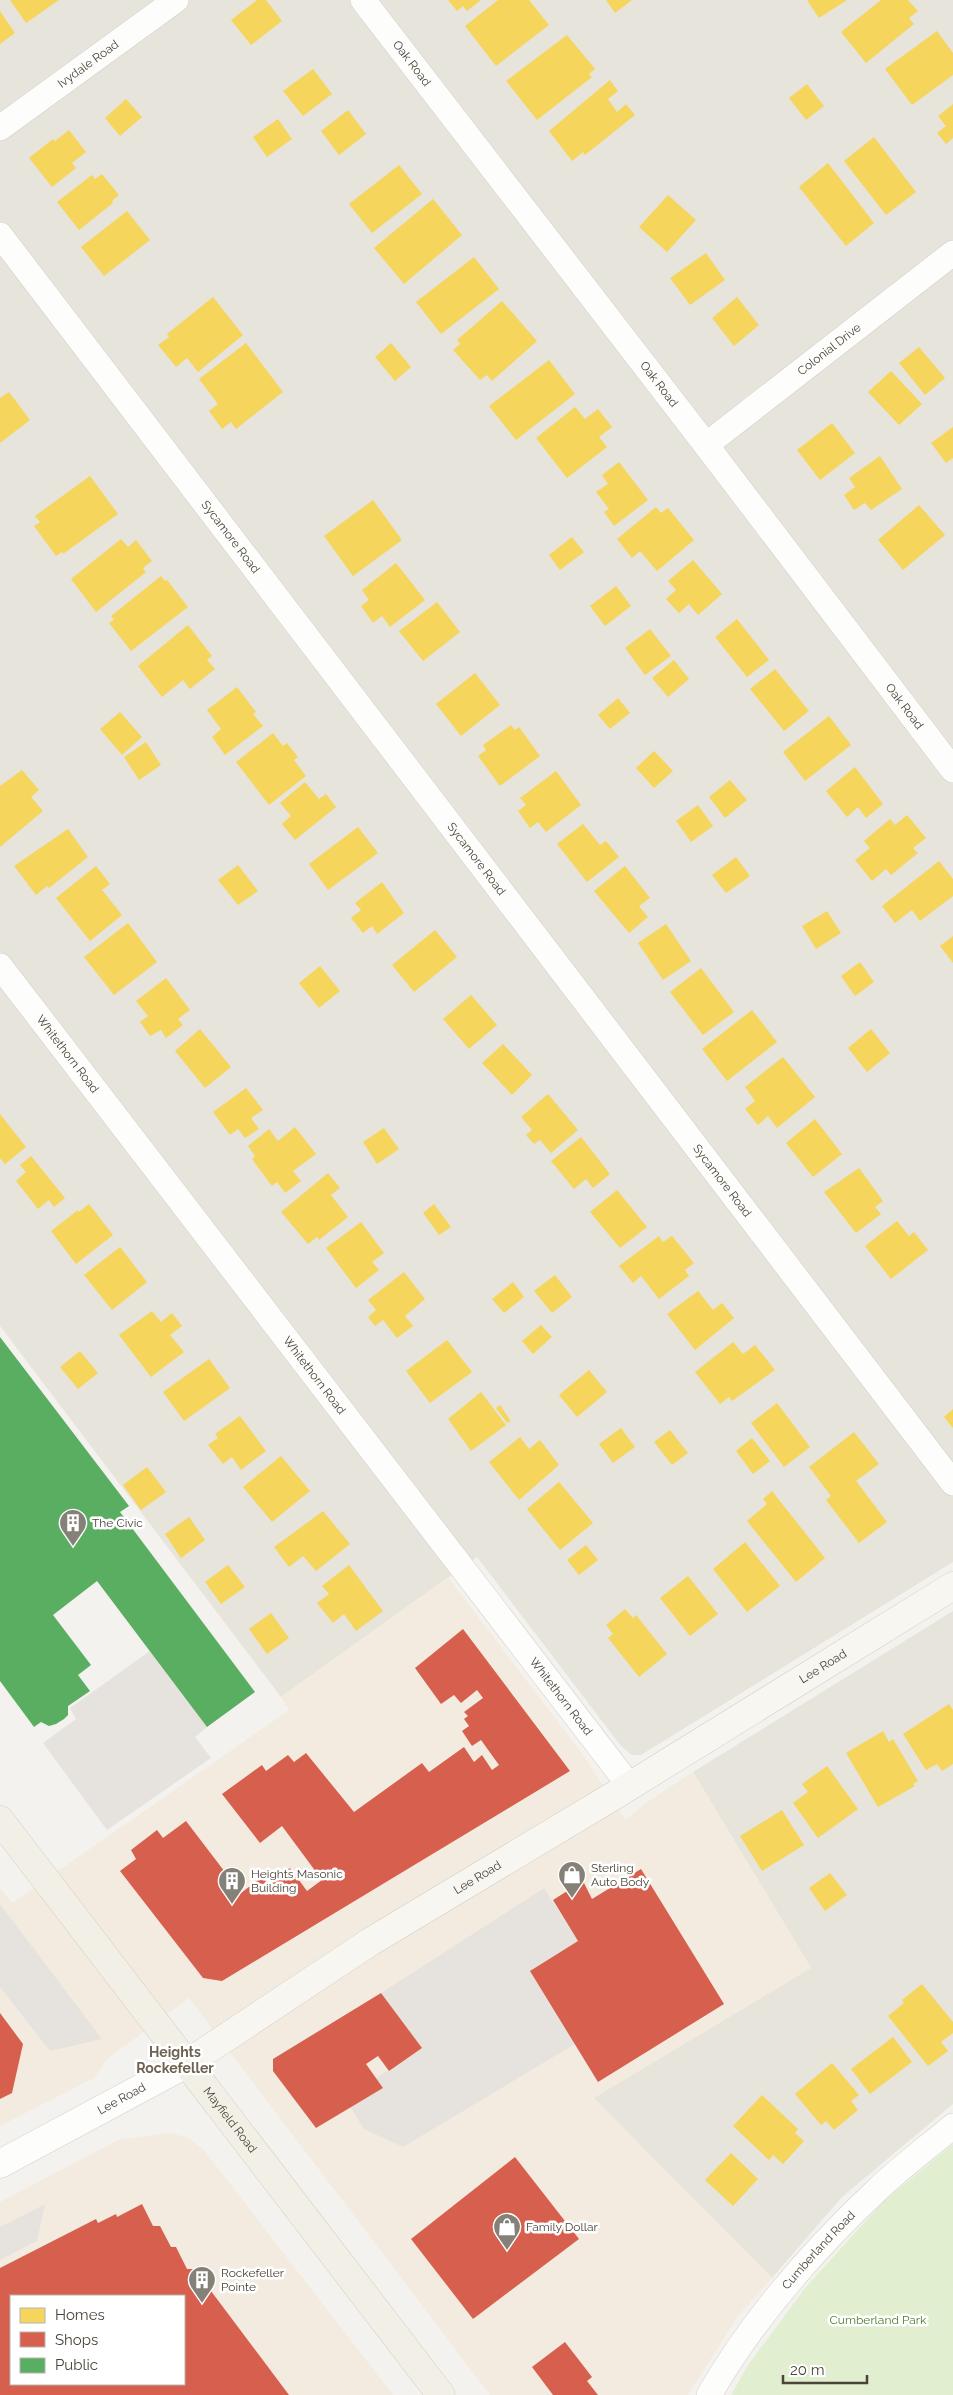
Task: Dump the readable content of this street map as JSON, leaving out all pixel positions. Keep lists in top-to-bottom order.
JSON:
{
  "streets": {
    "main road": ["Lee Road", "Mayfield Road"],
    "street": [
      "Oak Road",
      "Ivydale Road",
      "Colonial Drive",
      "Sycamore Road",
      "Whitethorn Road",
      "Cumberland Road"
    ]
  },
  "crossings": [
    ["Oak Road", "Colonial Drive"],
    ["Whitethorn Road", "Lee Road"],
    ["Lee Road", "Mayfield Road"]
  ],
  "districts": ["Heights Rockefeller"],
  "parks": ["Cumberland Park"],
  "places": {
    "building": ["The Civic", "Heights Masonic Building", "Rockefeller Pointe"],
    "shop": ["Sterling Auto Body", "Family Dollar"]
  },
  "legend": ["Homes", "Shops", "Public"],
  "scale_bar": "20 m"
}
